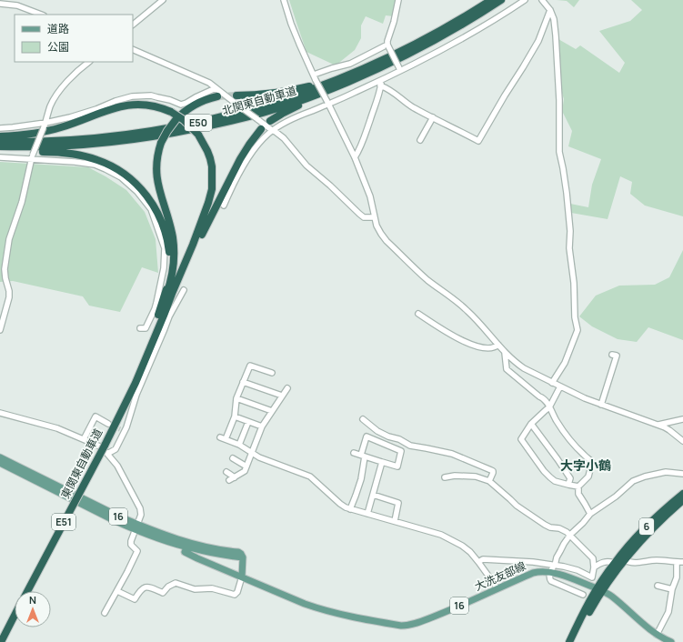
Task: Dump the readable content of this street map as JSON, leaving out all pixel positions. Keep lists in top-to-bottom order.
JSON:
{
  "streets": {
    "highway": [
      "北関東自動車道",
      "E50",
      "東関東自動車道",
      "E51",
      "6"
    ],
    "main road": ["16", "大洗友部線"]
  },
  "crossings": [
    ["16", "大洗友部線"],
    ["6", "大洗友部線"]
  ],
  "districts": ["大字小鶴"],
  "legend": ["道路", "公園"],
  "north": "top"
}
